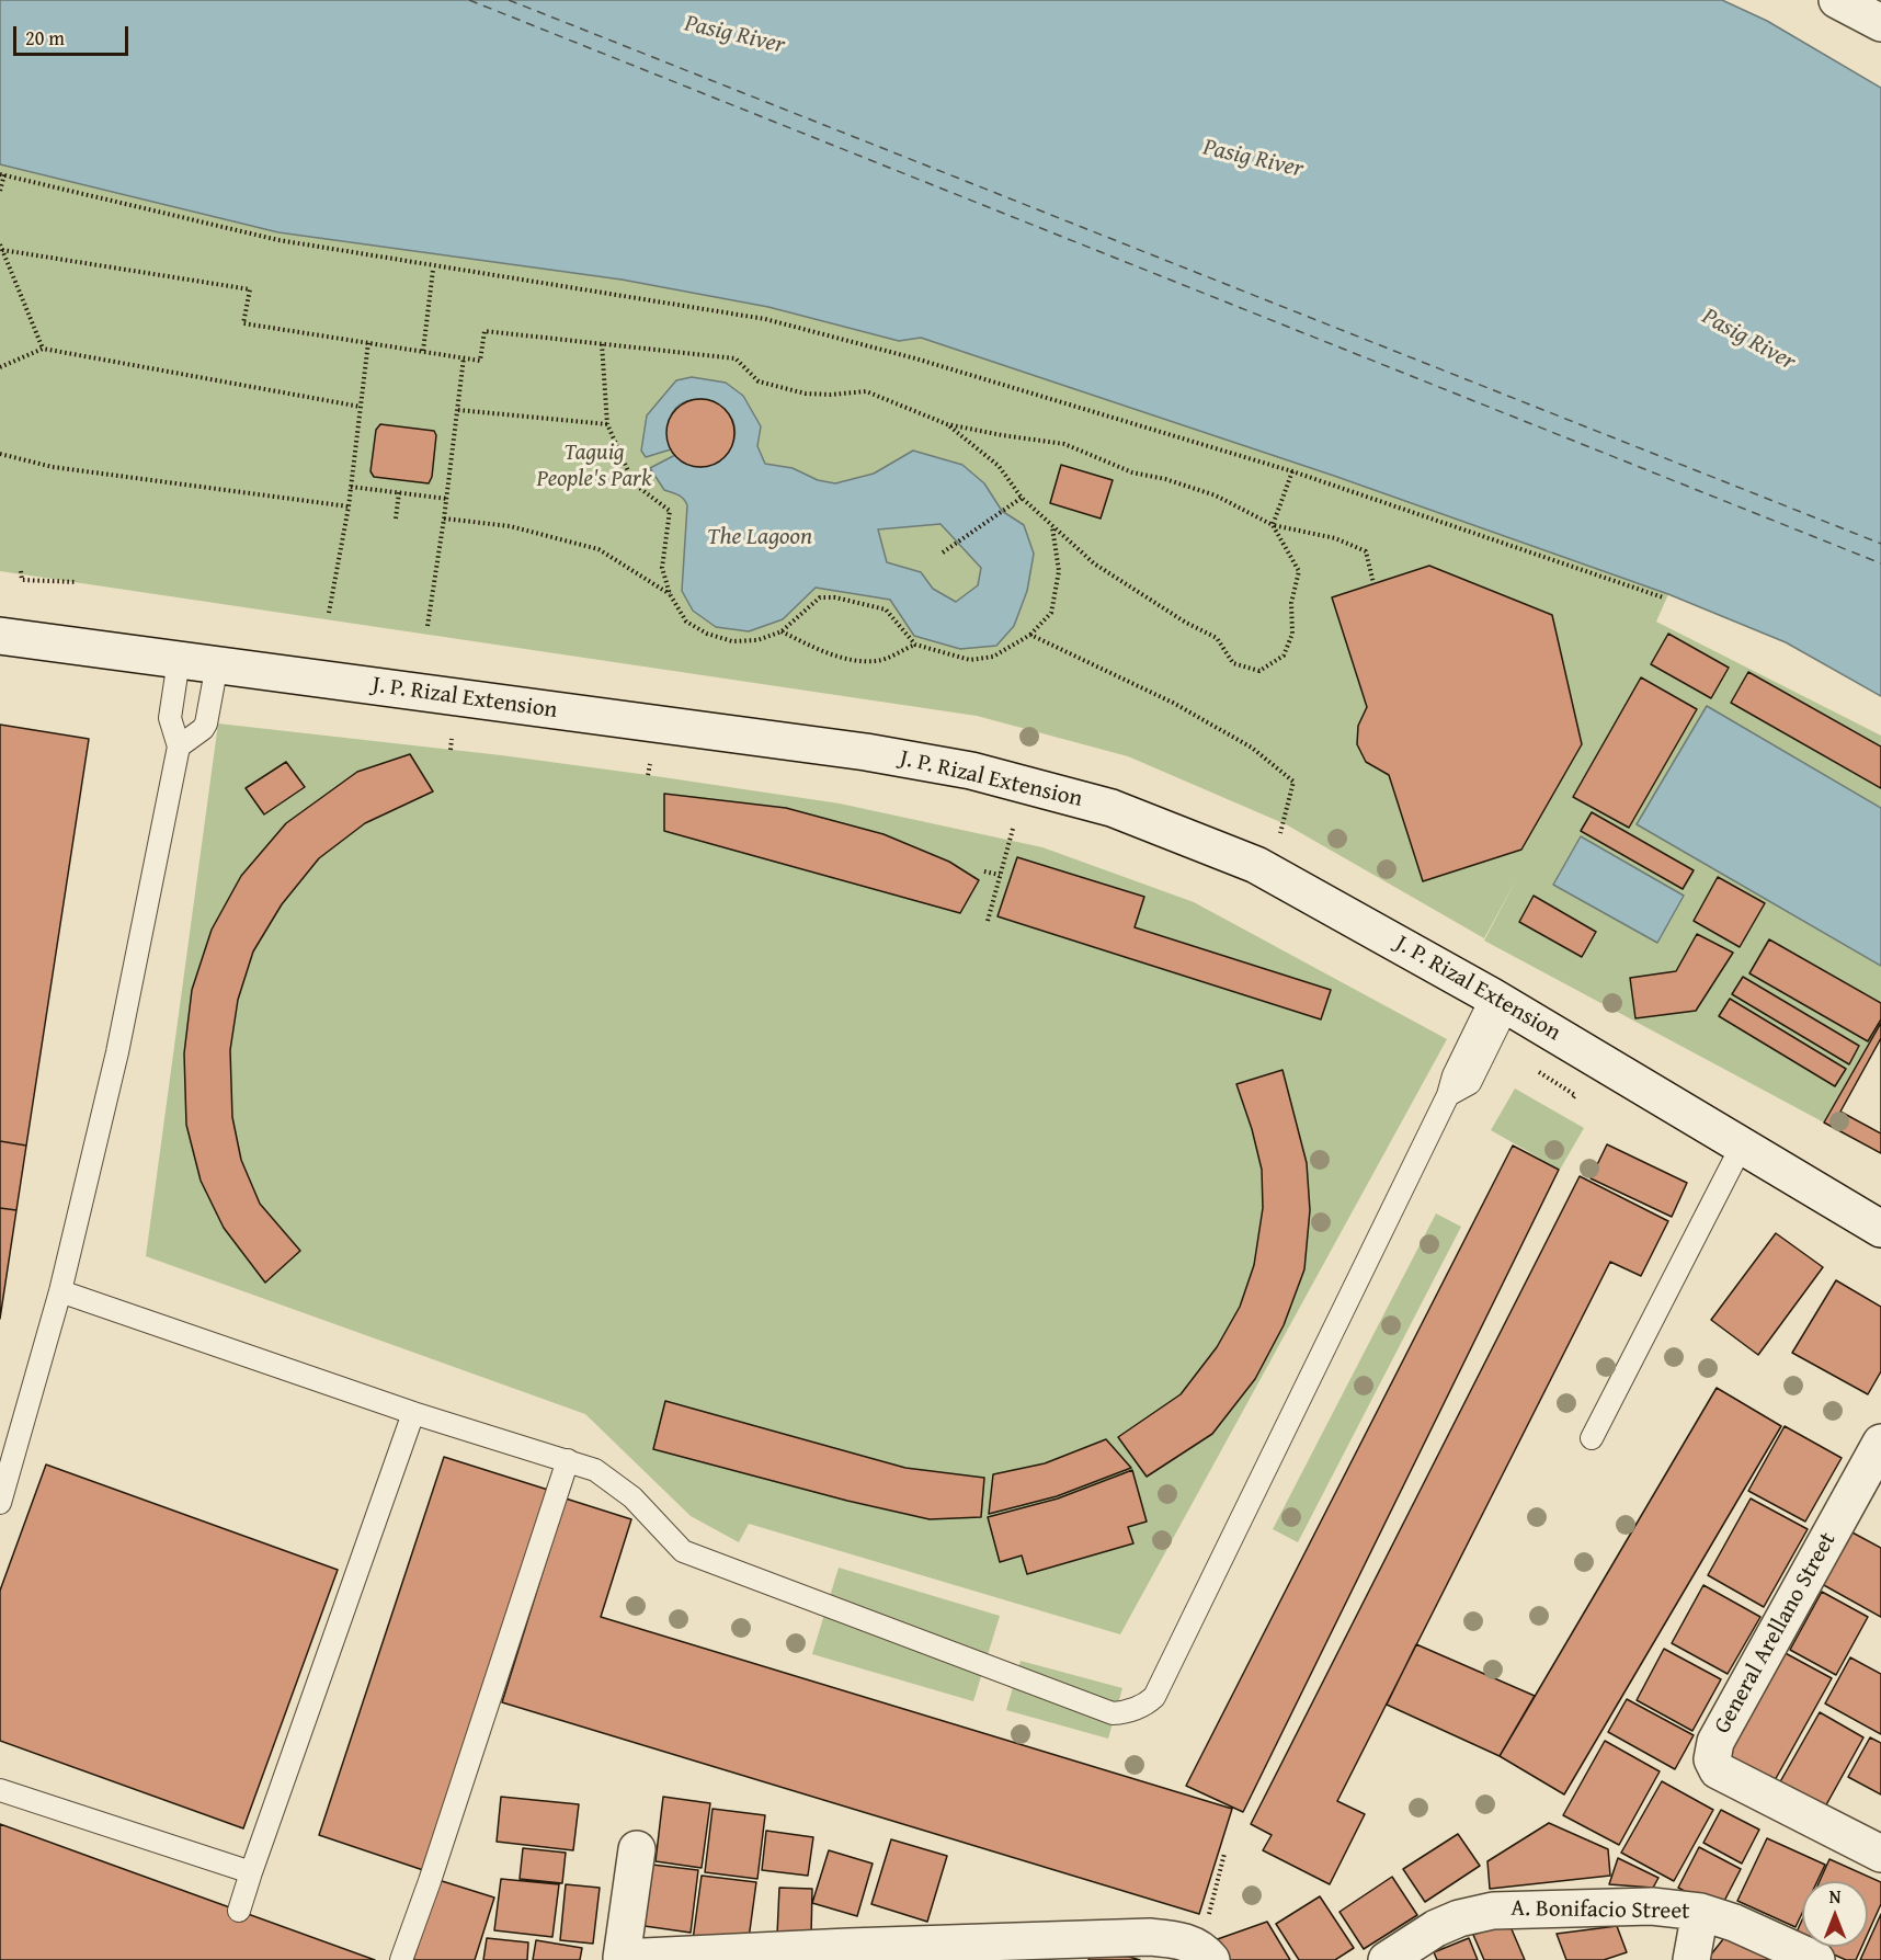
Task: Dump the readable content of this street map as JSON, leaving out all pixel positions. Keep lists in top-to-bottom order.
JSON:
{
  "streets": {
    "main road": ["J. P. Rizal Extension", "General Arellano Street", "A. Bonifacio Street"]
  },
  "water": ["Pasig River", "The Lagoon"],
  "parks": ["Taguig People's Park"],
  "scale_bar": "20 m",
  "north": "top"
}
